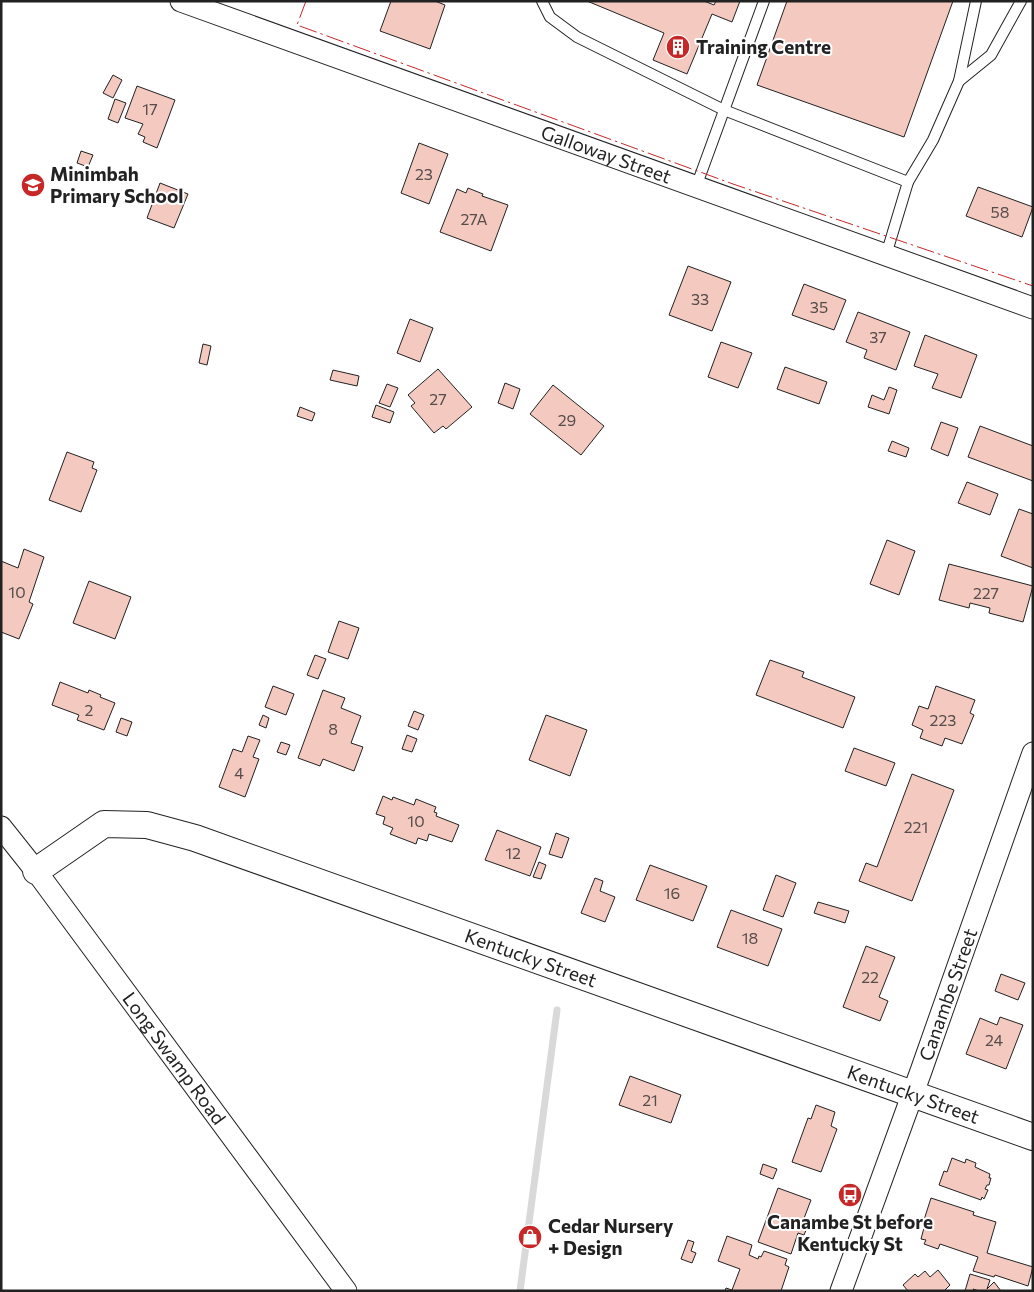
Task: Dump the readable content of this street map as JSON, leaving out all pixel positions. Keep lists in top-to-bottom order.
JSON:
{
  "streets": {
    "street": [
      "Galloway Street",
      "Kentucky Street",
      "Canambe Street",
      "Long Swamp Road"
    ]
  },
  "crossings": [
    ["Kentucky Street", "Canambe Street"],
    ["Kentucky Street", "Long Swamp Road"]
  ],
  "places": {
    "building": ["Training Centre"],
    "school or university": ["Minimbah Primary School"],
    "bus stop": ["Canambe St before Kentucky St"],
    "shop": ["Cedar Nursery + Design"]
  },
  "house_numbers": [
    "17",
    "23",
    "58",
    "27A",
    "33",
    "35",
    "37",
    "27",
    "29",
    "10",
    "227",
    "2",
    "223",
    "8",
    "4",
    "10",
    "221",
    "12",
    "16",
    "18",
    "22",
    "24",
    "21"
  ]
}
